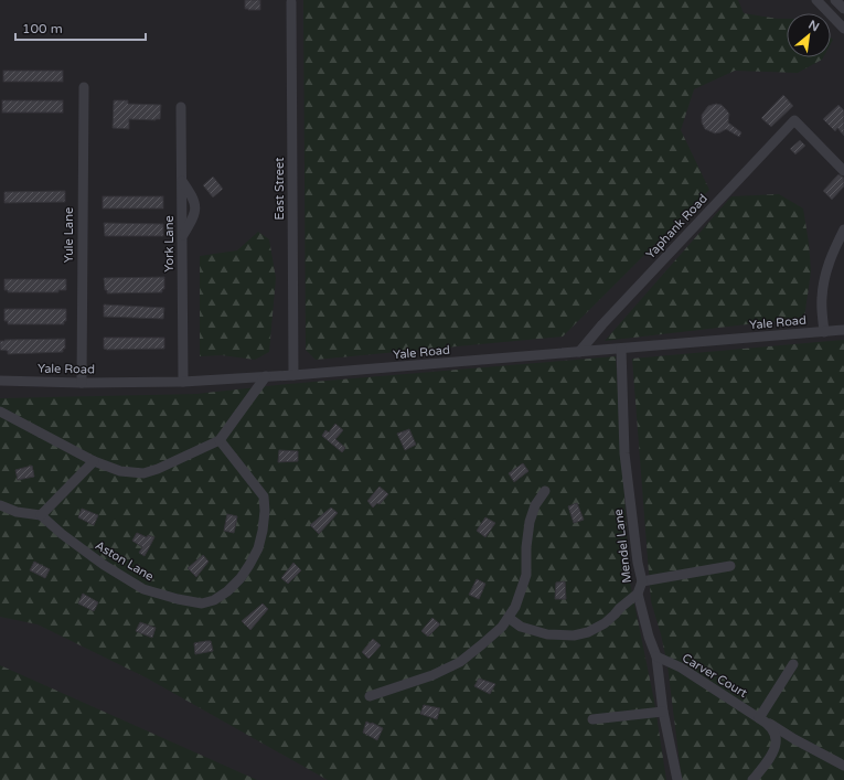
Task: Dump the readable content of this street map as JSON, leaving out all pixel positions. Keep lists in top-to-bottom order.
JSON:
{
  "streets": {
    "street": [
      "East Street",
      "Yaphank Road",
      "Yule Lane",
      "York Lane",
      "Yale Road",
      "Mendel Lane",
      "Aston Lane",
      "Carver Court"
    ]
  },
  "crossings": [
    ["East Street", "Yale Road"],
    ["Yaphank Road", "Yale Road"],
    ["Yule Lane", "Yale Road"],
    ["York Lane", "Yale Road"],
    ["Yale Road", "Mendel Lane"]
  ],
  "scale_bar": "100 m",
  "north": "top right"
}
